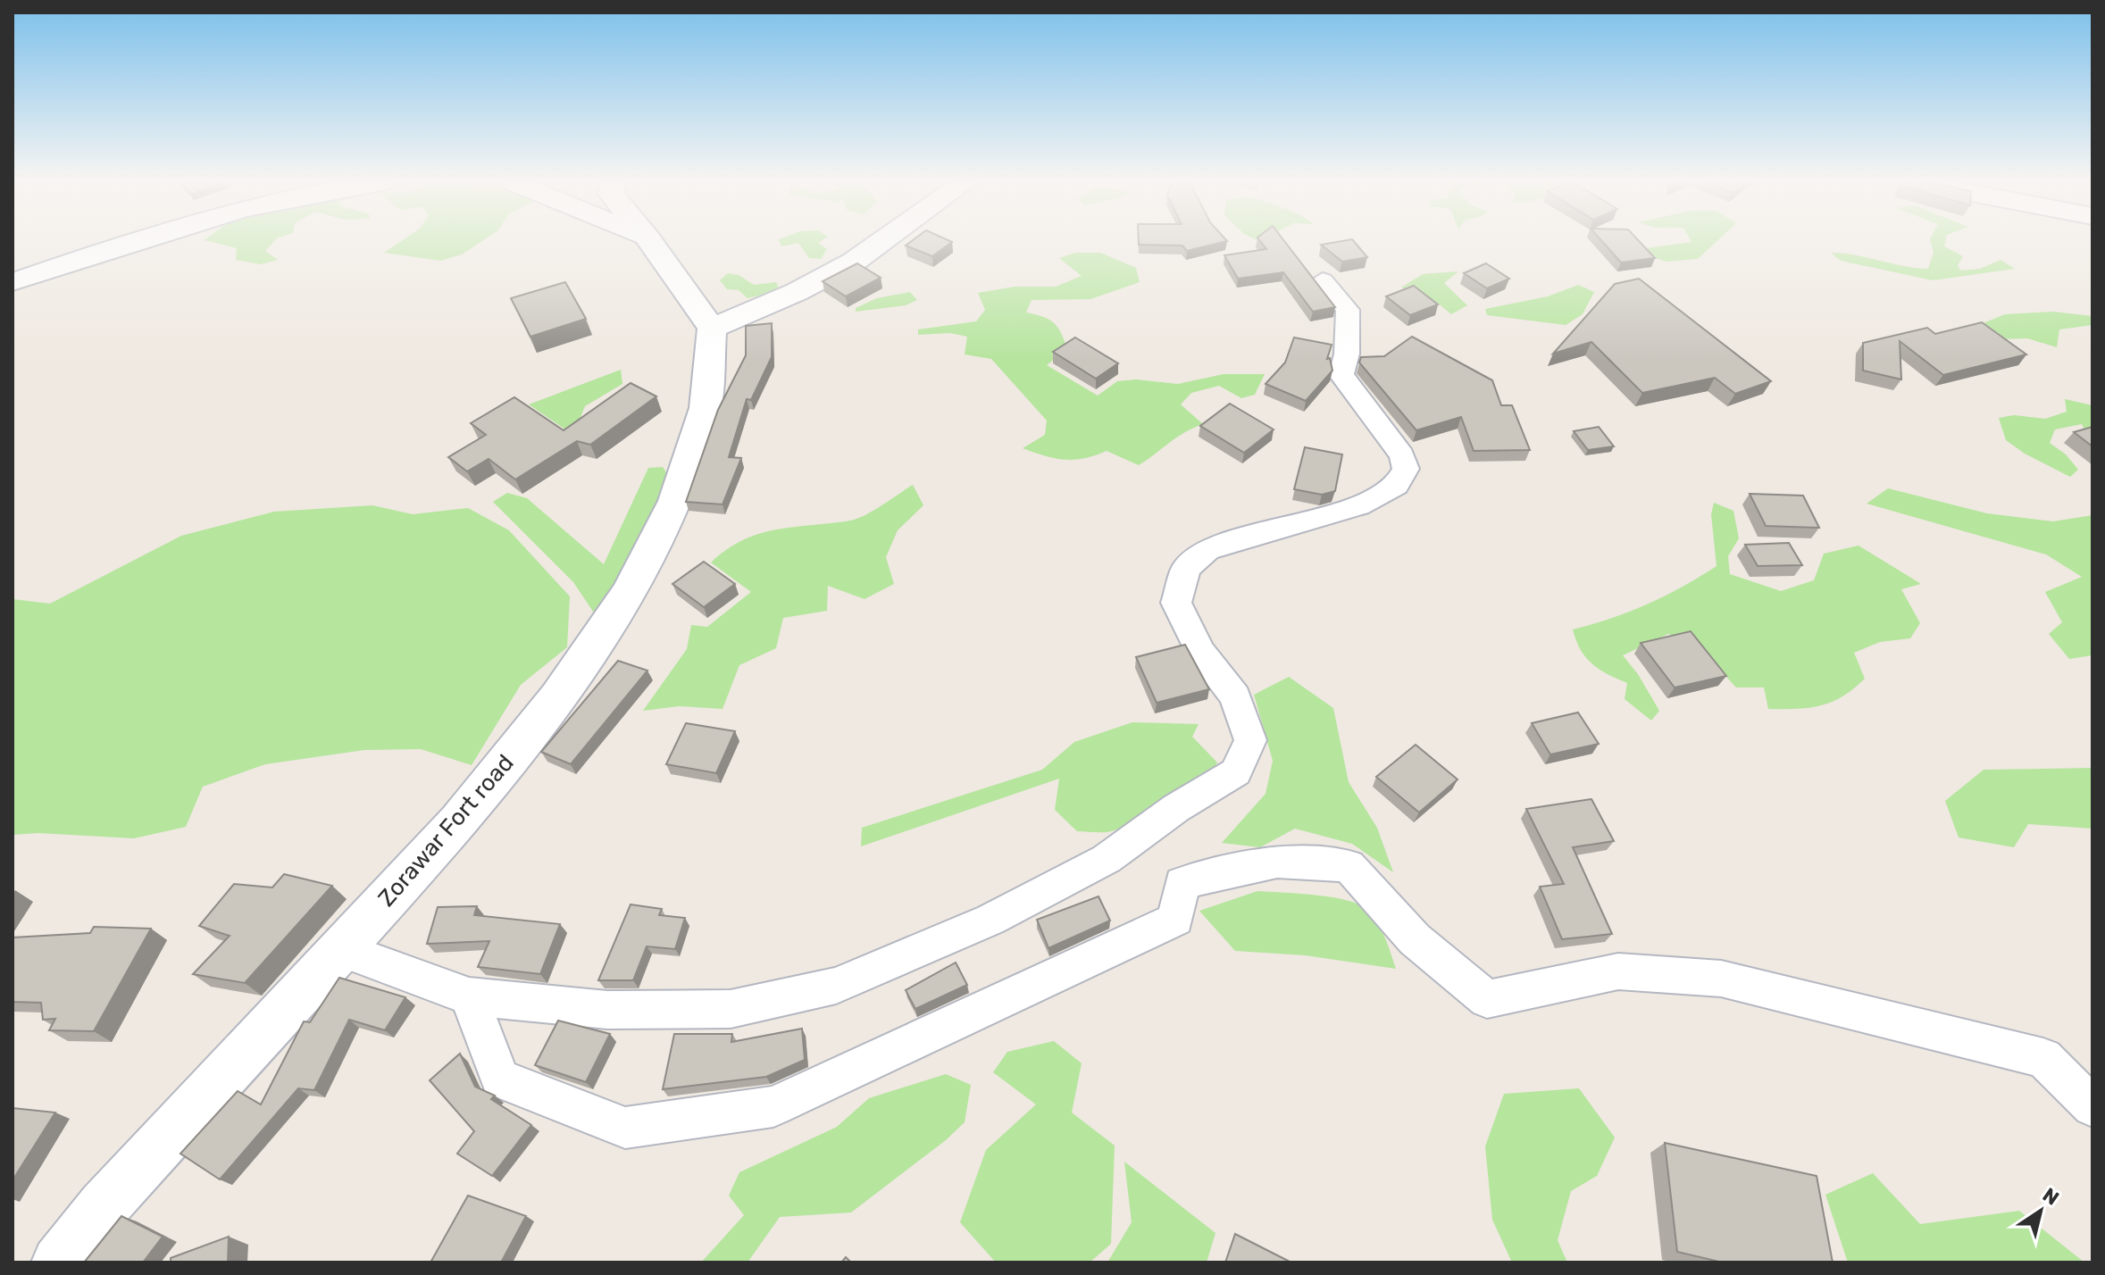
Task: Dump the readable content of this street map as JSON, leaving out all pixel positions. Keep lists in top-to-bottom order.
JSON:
{
  "streets": {
    "street": ["Zorawar Fort road"]
  },
  "north": "top right"
}
